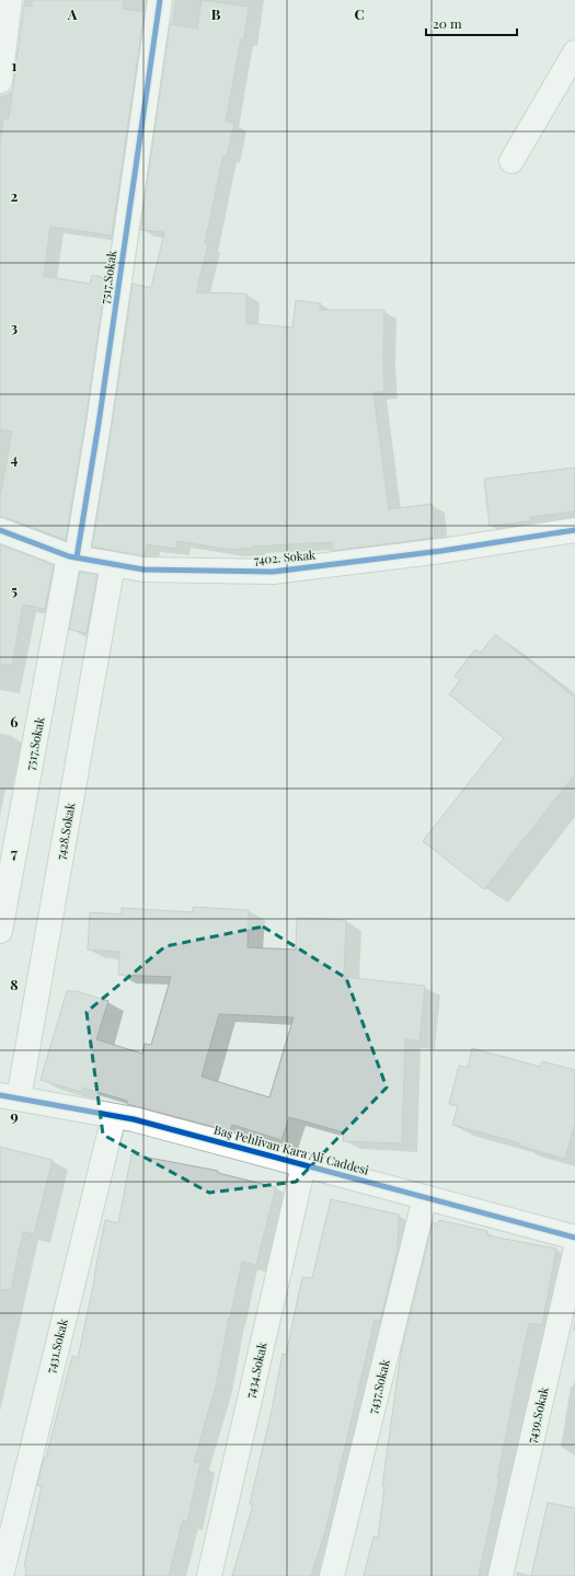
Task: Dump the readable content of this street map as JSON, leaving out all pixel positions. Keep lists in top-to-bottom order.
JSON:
{
  "streets": {
    "street": [
      "7517.Sokak",
      "7402. Sokak",
      "7428.Sokak",
      "Baş Pehlivan Kara Ali Caddesi",
      "7431.Sokak",
      "7434.Sokak",
      "7437.Sokak",
      "7439.Sokak"
    ]
  },
  "crossings": [
    ["7517.Sokak", "7402. Sokak"],
    ["7402. Sokak", "7428.Sokak"],
    ["7428.Sokak", "Baş Pehlivan Kara Ali Caddesi"],
    ["Baş Pehlivan Kara Ali Caddesi", "7431.Sokak"],
    ["Baş Pehlivan Kara Ali Caddesi", "7434.Sokak"],
    ["Baş Pehlivan Kara Ali Caddesi", "7437.Sokak"]
  ],
  "scale_bar": "20 m",
  "grid": {
    "columns": ["A", "B", "C"],
    "rows": [
      "1",
      "2",
      "3",
      "4",
      "5",
      "6",
      "7",
      "8",
      "9"
    ]
  }
}
